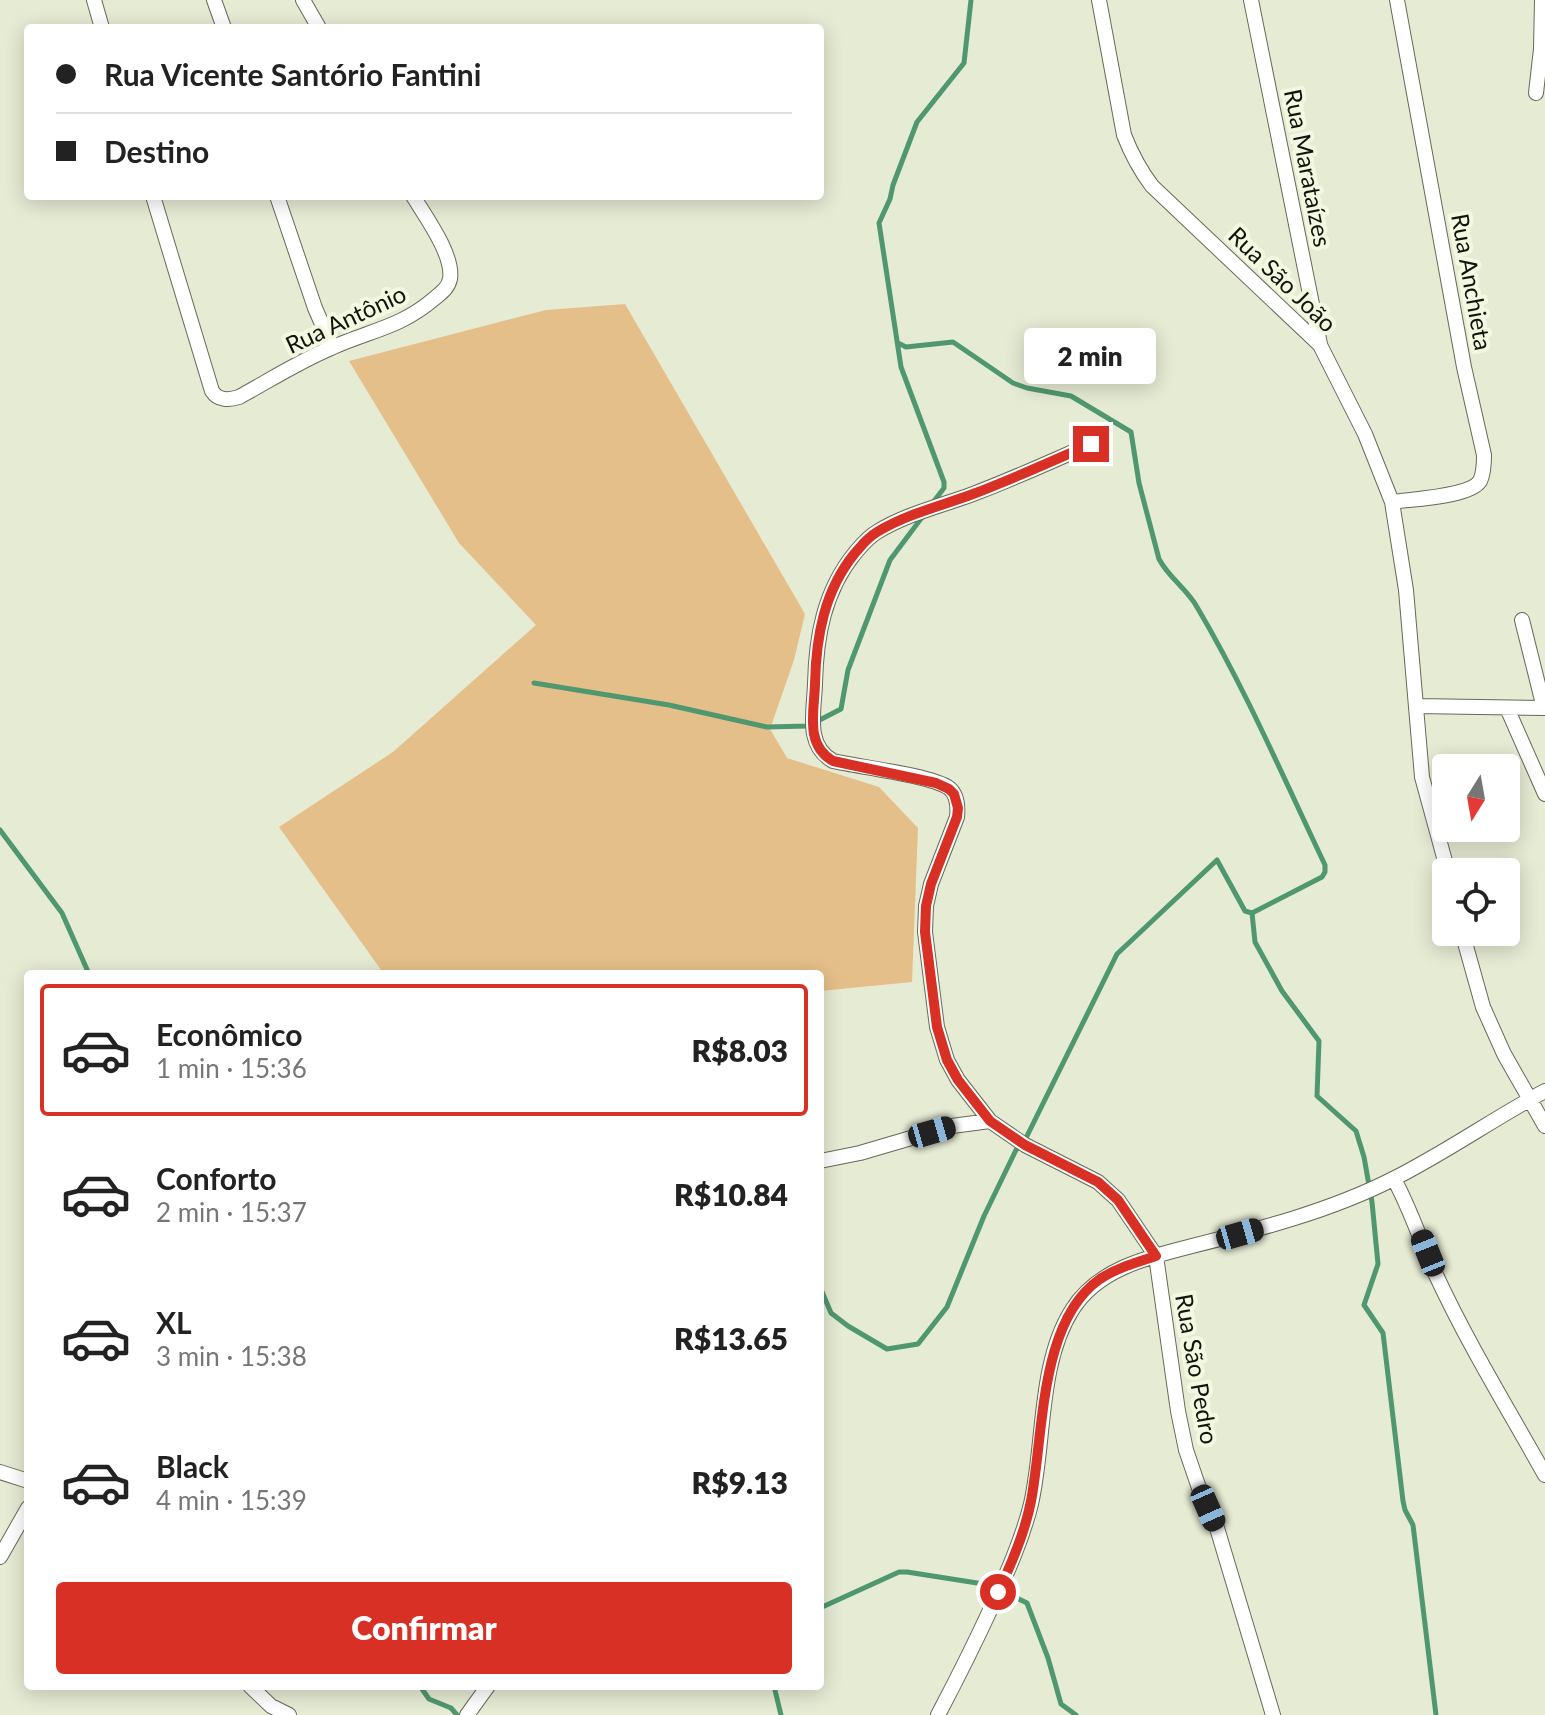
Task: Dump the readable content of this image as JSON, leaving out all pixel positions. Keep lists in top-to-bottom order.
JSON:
{
  "streets": {
    "street": [
      "Rua Marataízes",
      "Rua São João",
      "Rua Anchieta",
      "Rua Antônio",
      "Rua São Pedro"
    ]
  },
  "crossings": [
    ["Rua Marataízes", "Rua São João"],
    ["Rua São João", "Rua Anchieta"]
  ],
  "north": "bottom",
  "page": {
    "banner": ["Rua Vicente Santório Fantini", "Destino"],
    "bubble": "2 min",
    "list": [
      {
        "name": "Econômico",
        "note": "1 min · 15:36",
        "value": "R$8.03"
      },
      {
        "name": "Conforto",
        "note": "2 min · 15:37",
        "value": "R$10.84"
      },
      {
        "name": "XL",
        "note": "3 min · 15:38",
        "value": "R$13.65"
      },
      {
        "name": "Black",
        "note": "4 min · 15:39",
        "value": "R$9.13"
      }
    ],
    "buttons": "Confirmar"
  }
}
